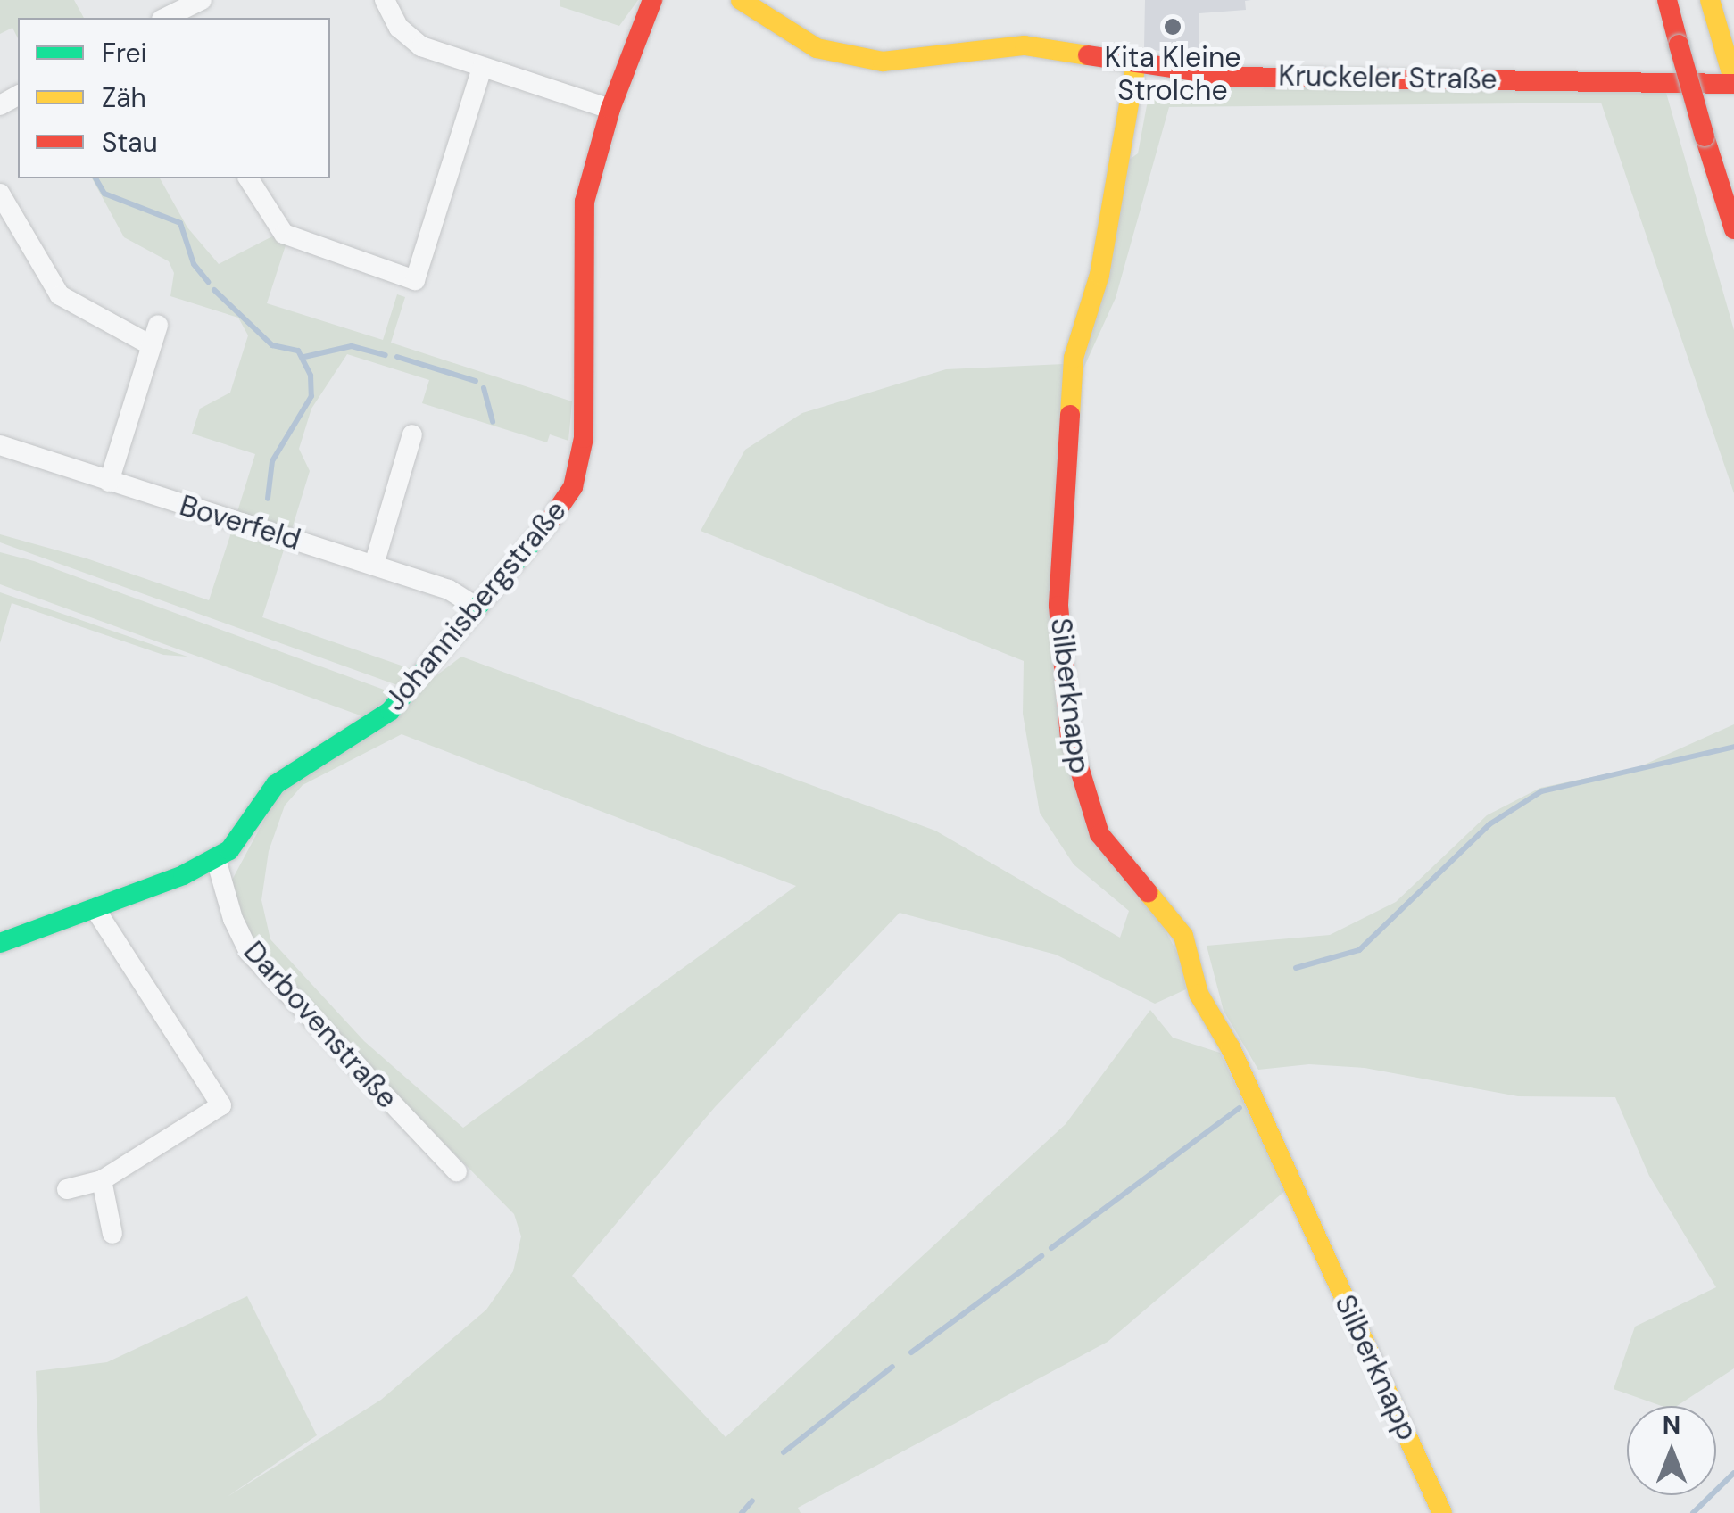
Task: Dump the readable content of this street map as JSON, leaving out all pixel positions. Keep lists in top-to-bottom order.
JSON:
{
  "streets": {
    "main road": ["Kruckeler Straße", "Johannisbergstraße", "Silberknapp"],
    "street": ["Boverfeld", "Darbovenstraße"]
  },
  "crossings": [
    ["Kruckeler Straße", "Silberknapp"],
    ["Boverfeld", "Johannisbergstraße"],
    ["Johannisbergstraße", "Darbovenstraße"]
  ],
  "places": ["Kita Kleine Strolche"],
  "legend": ["Frei", "Zäh", "Stau"],
  "north": "top"
}
